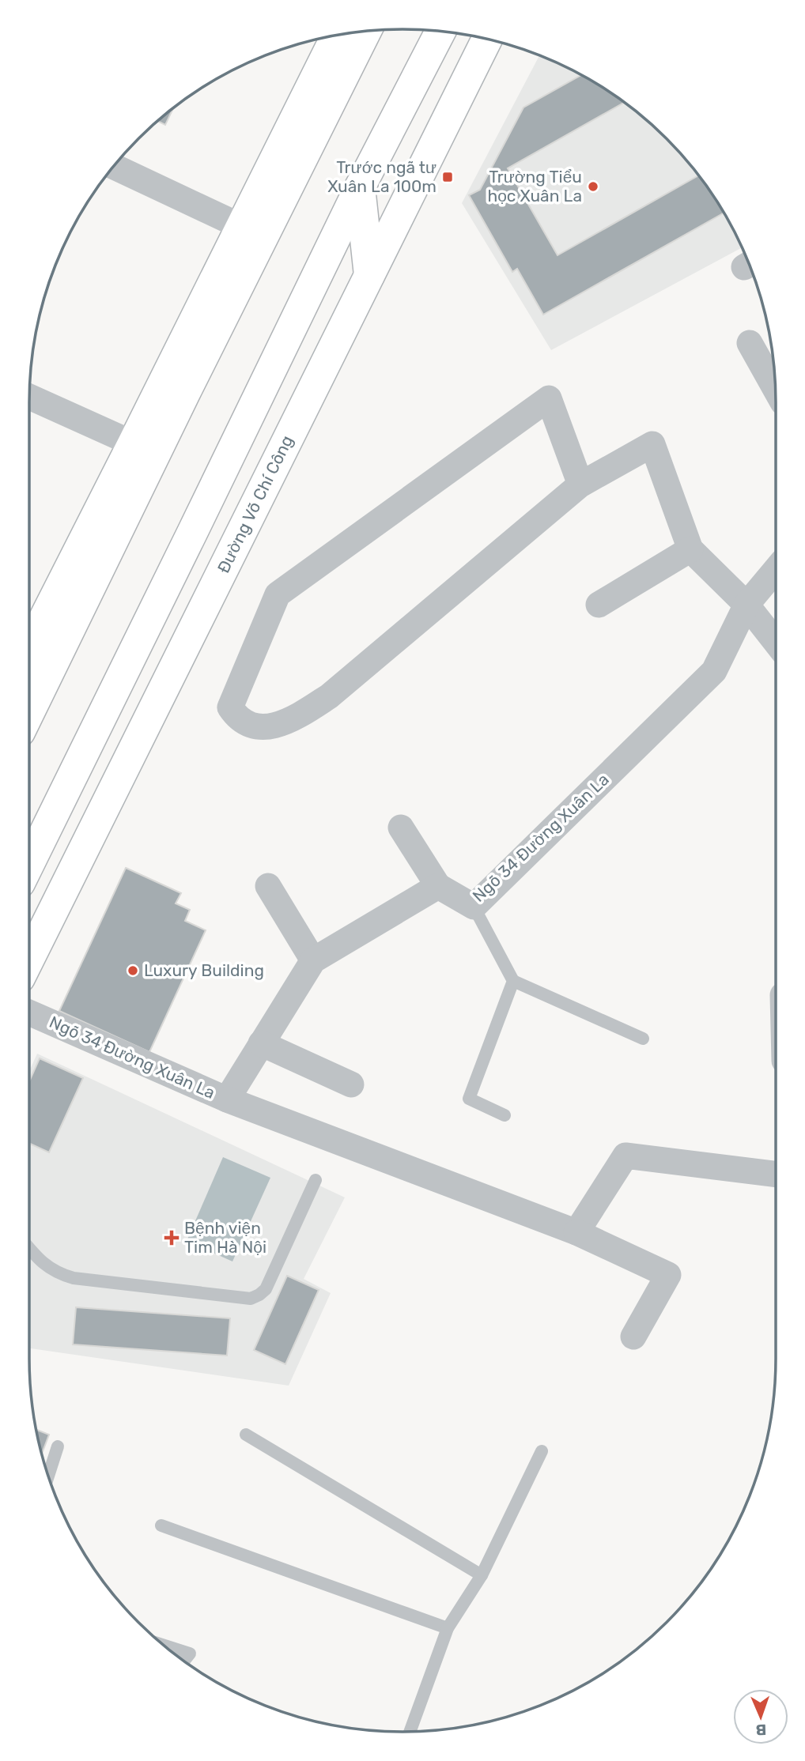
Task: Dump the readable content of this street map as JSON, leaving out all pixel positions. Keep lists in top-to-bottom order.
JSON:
{
  "streets": {
    "main road": ["Đường Võ Chí Công"],
    "street": ["Ngõ 34 Đường Xuân La"]
  },
  "places": {
    "transit": ["Trước ngã tư Xuân La 100m"],
    "other": ["Trường Tiểu học Xuân La", "Luxury Building"],
    "health": ["Bệnh viện Tim Hà Nội"]
  },
  "north": "bottom"
}
